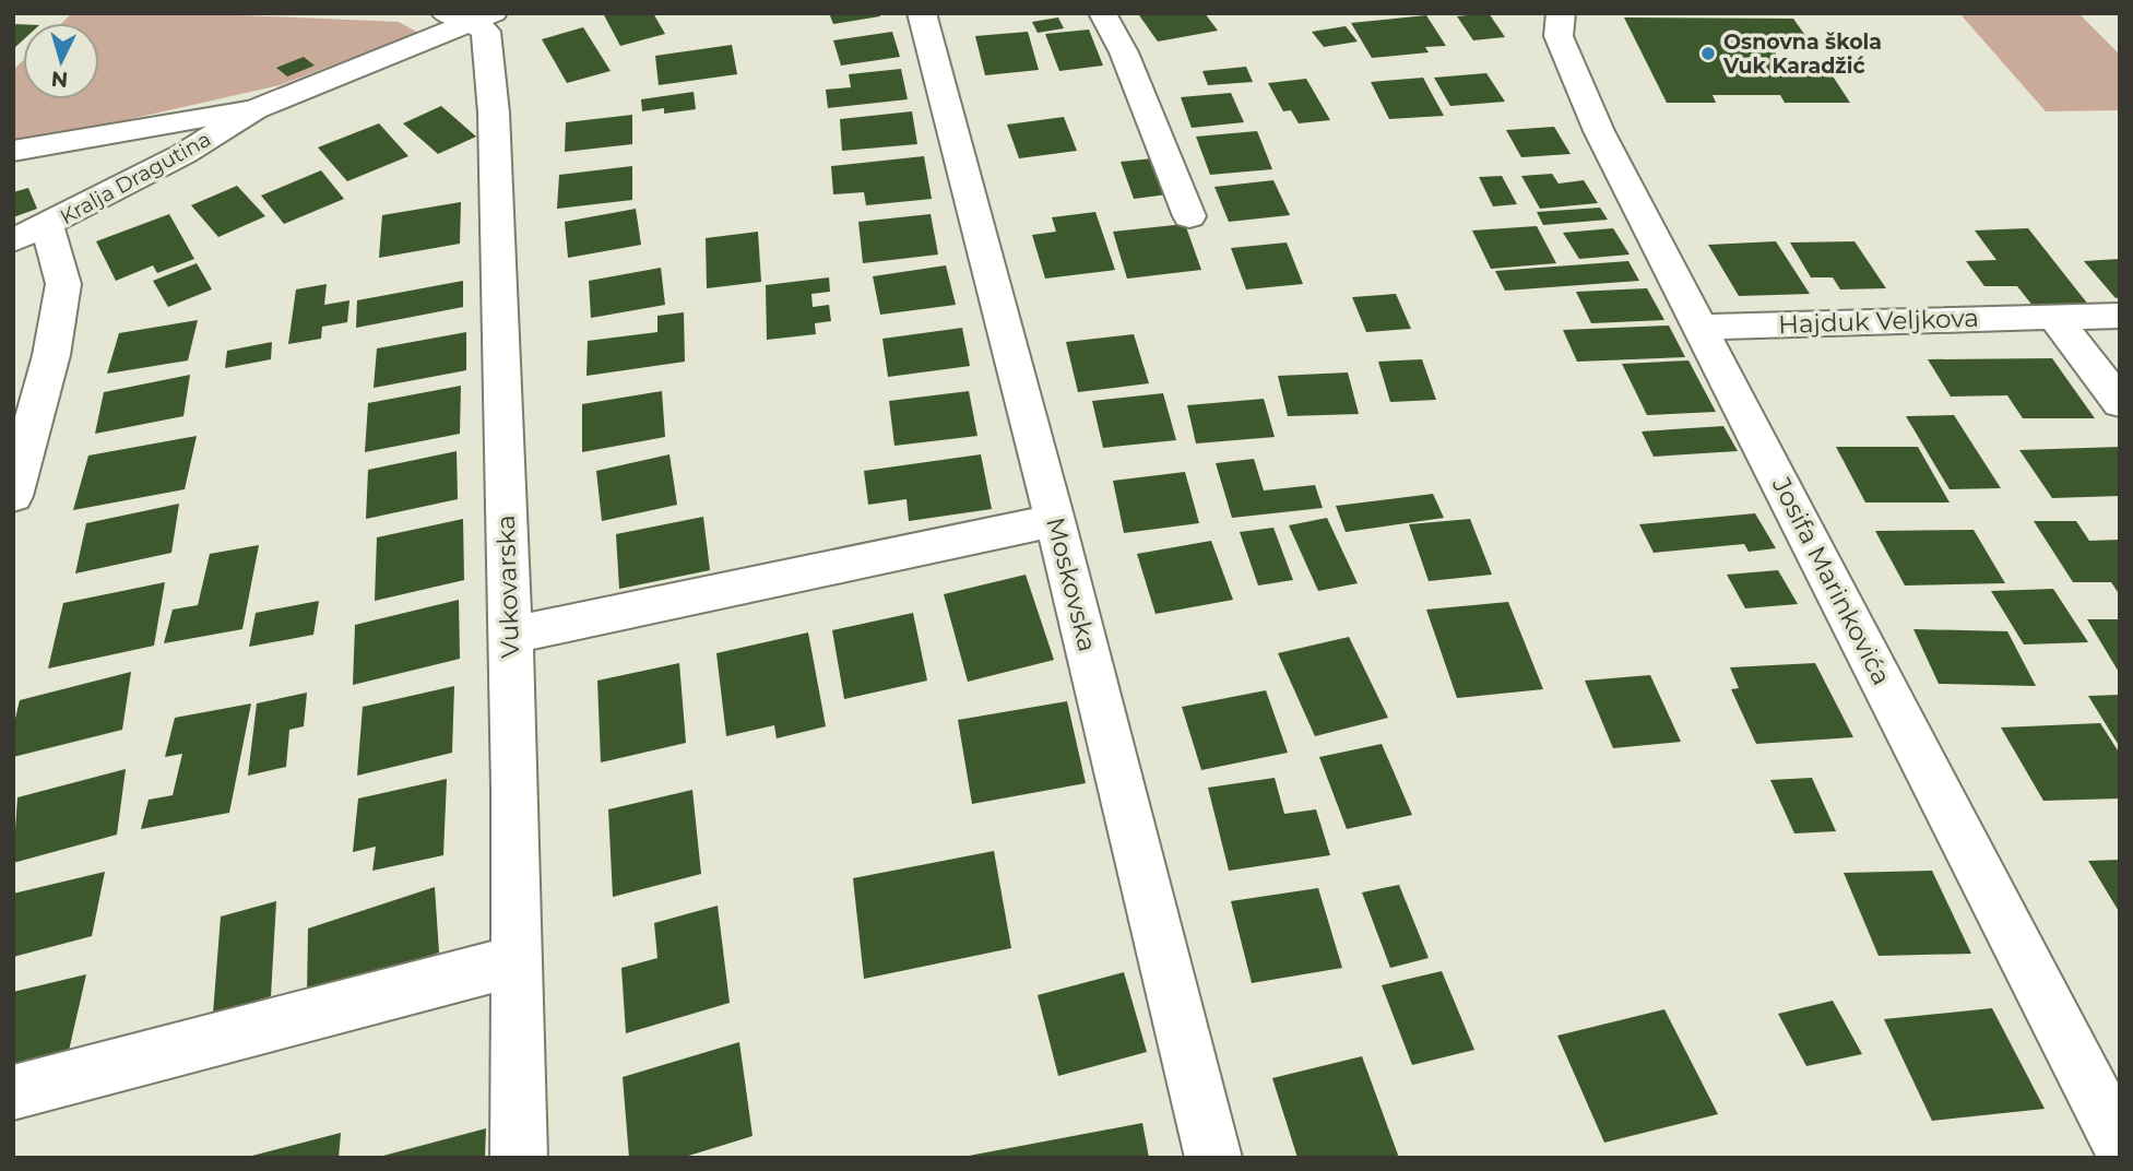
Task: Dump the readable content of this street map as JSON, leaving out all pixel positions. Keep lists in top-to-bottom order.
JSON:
{
  "streets": {
    "street": [
      "Kralja Dragutina",
      "Hajduk Veljkova",
      "Josifa Marinkovića",
      "Moskovska",
      "Vukovarska"
    ]
  },
  "crossings": [
    ["Hajduk Veljkova", "Josifa Marinkovića"]
  ],
  "places": ["Osnovna škola Vuk Karadžić"],
  "north": "bottom"
}
